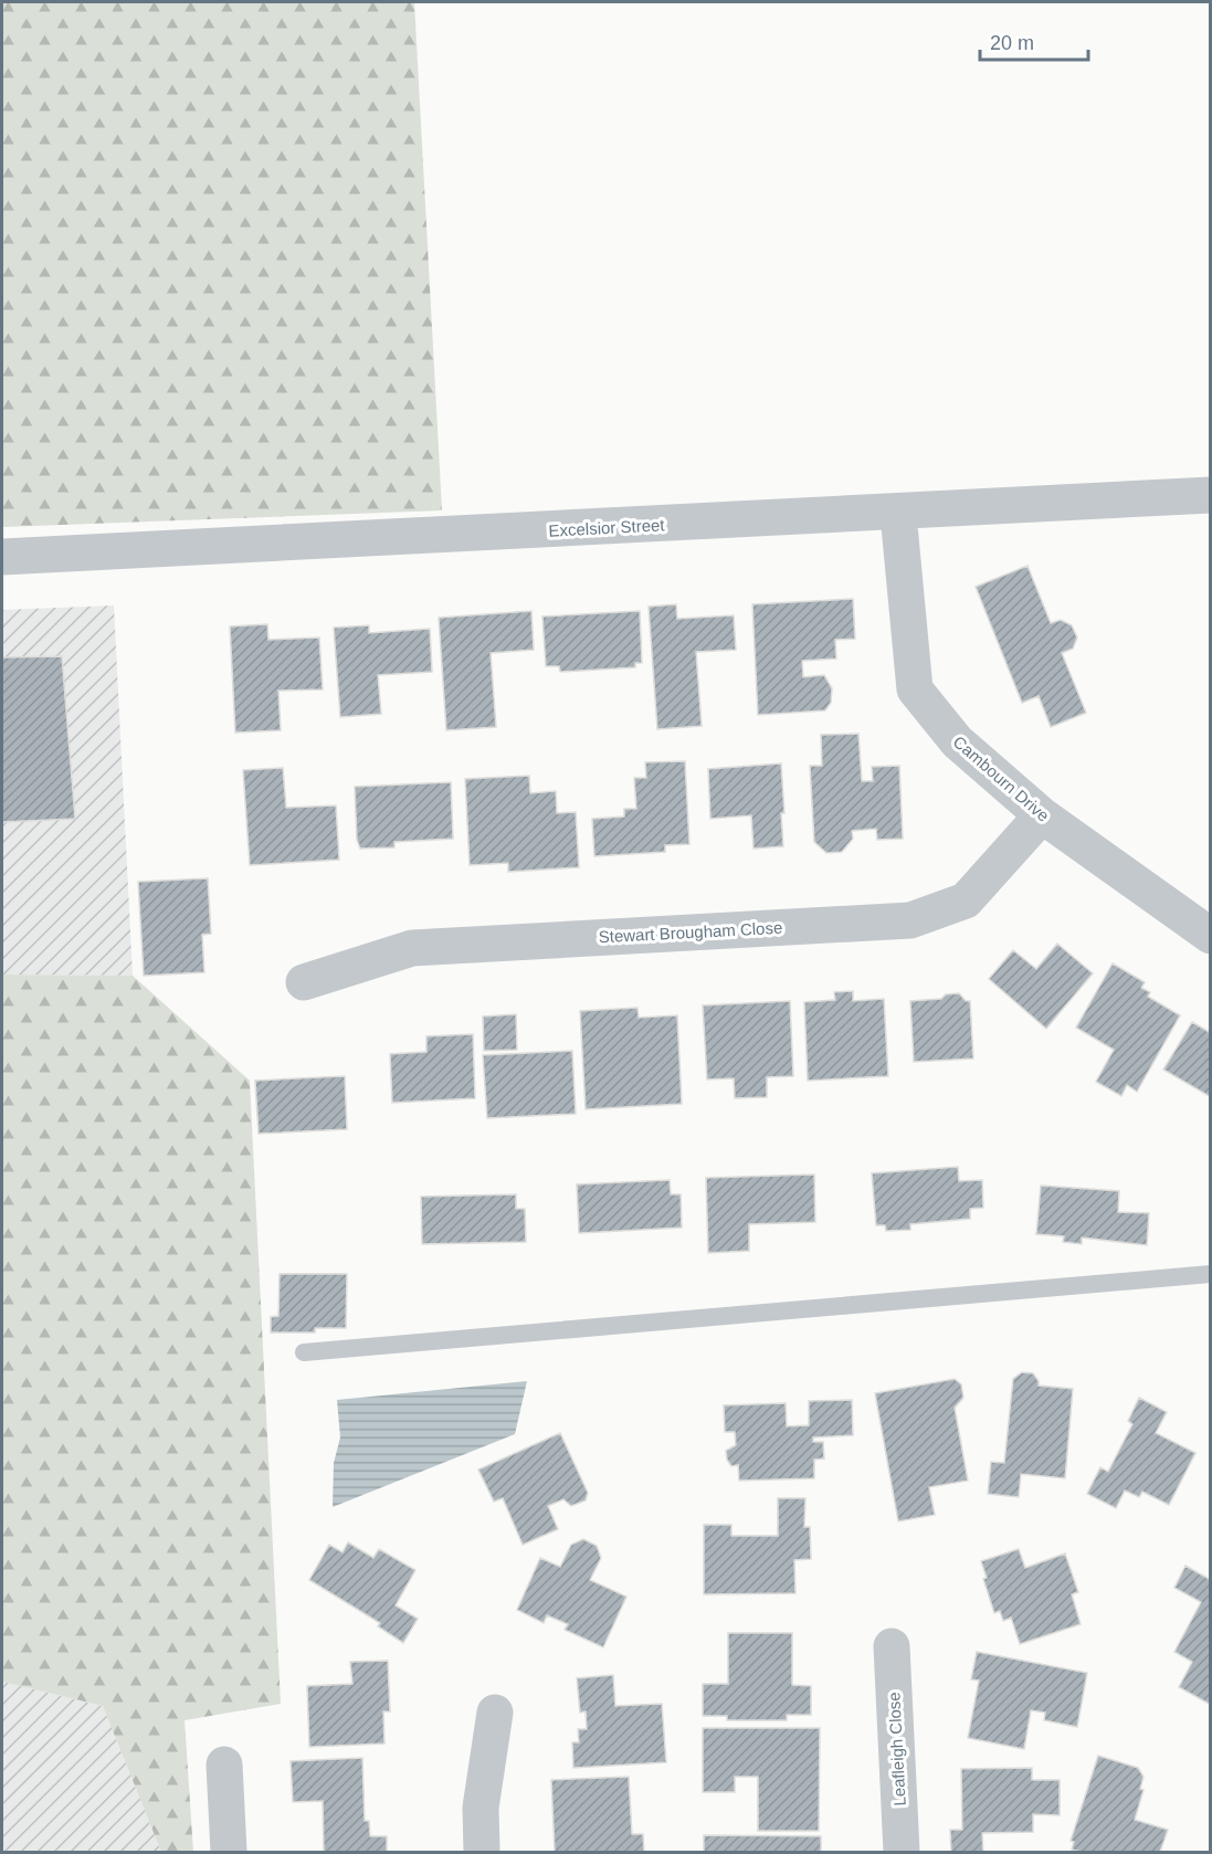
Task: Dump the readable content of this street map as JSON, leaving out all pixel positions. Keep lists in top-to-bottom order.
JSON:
{
  "streets": {
    "street": [
      "Excelsior Street",
      "Cambourn Drive",
      "Stewart Brougham Close",
      "Leafleigh Close"
    ]
  },
  "crossings": [
    ["Excelsior Street", "Cambourn Drive"],
    ["Cambourn Drive", "Stewart Brougham Close"]
  ],
  "scale_bar": "20 m"
}
